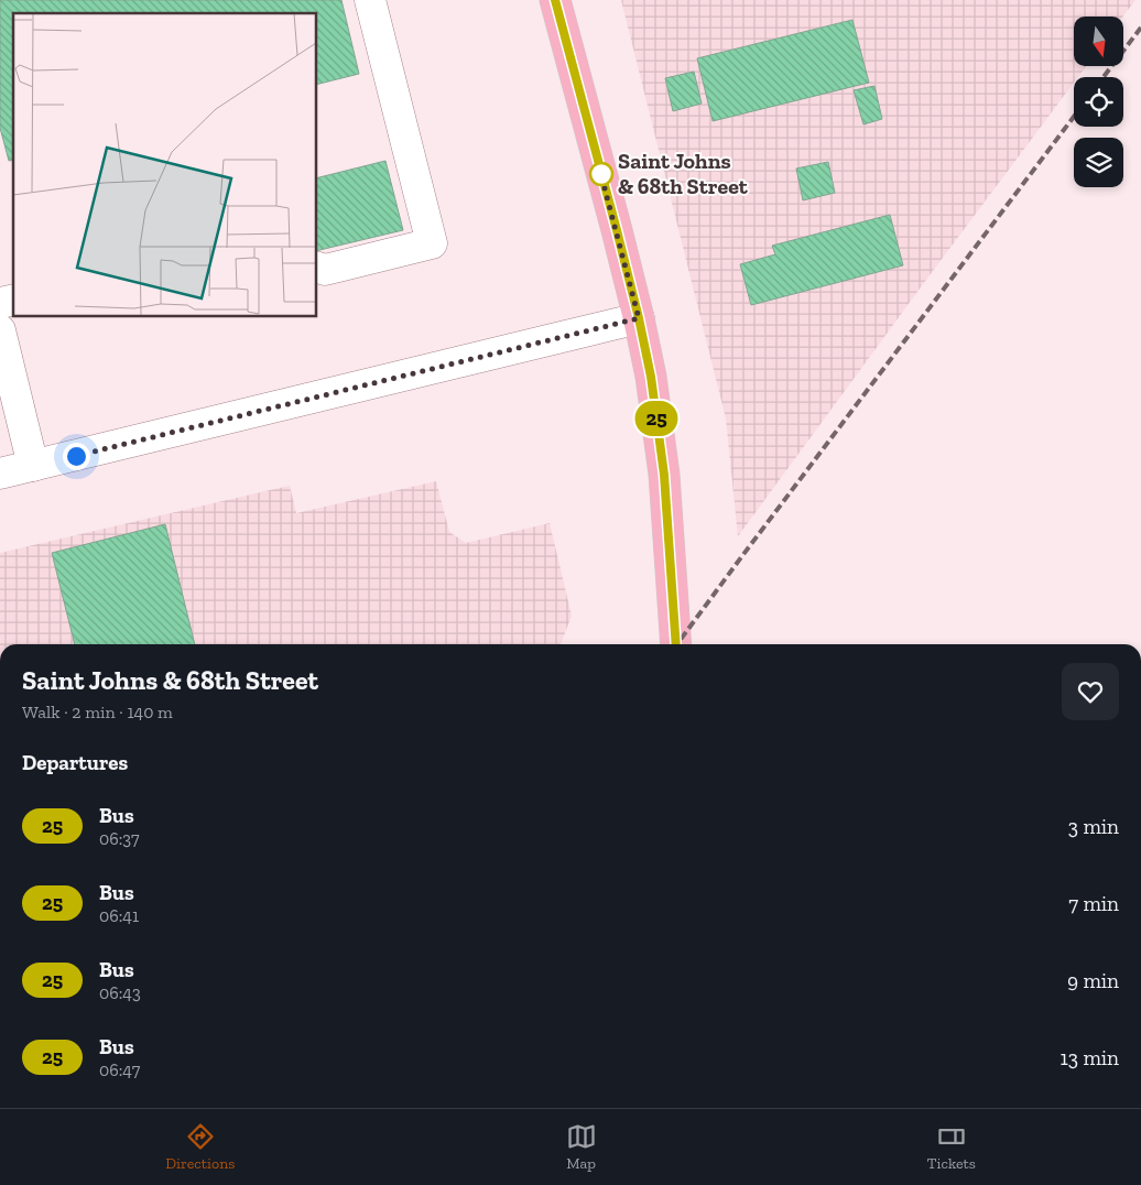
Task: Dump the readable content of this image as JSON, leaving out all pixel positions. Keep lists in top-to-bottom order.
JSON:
{
  "places": ["Saint Johns & 68th Street"],
  "lines": ["bus line 25"],
  "north": "bottom",
  "page": {
    "on_map": "25",
    "heading": [
      ["Saint Johns & 68th Street", "Walk · 2 min · 140 m"],
      "Departures"
    ],
    "list": [
      {
        "mark": "25",
        "name": "Bus",
        "note": "06:37",
        "value": "3 min"
      },
      {
        "mark": "25",
        "name": "Bus",
        "note": "06:41",
        "value": "7 min"
      },
      {
        "mark": "25",
        "name": "Bus",
        "note": "06:43",
        "value": "9 min"
      },
      {
        "mark": "25",
        "name": "Bus",
        "note": "06:47",
        "value": "13 min"
      }
    ],
    "tabs": ["Directions", "Map", "Tickets"]
  }
}
